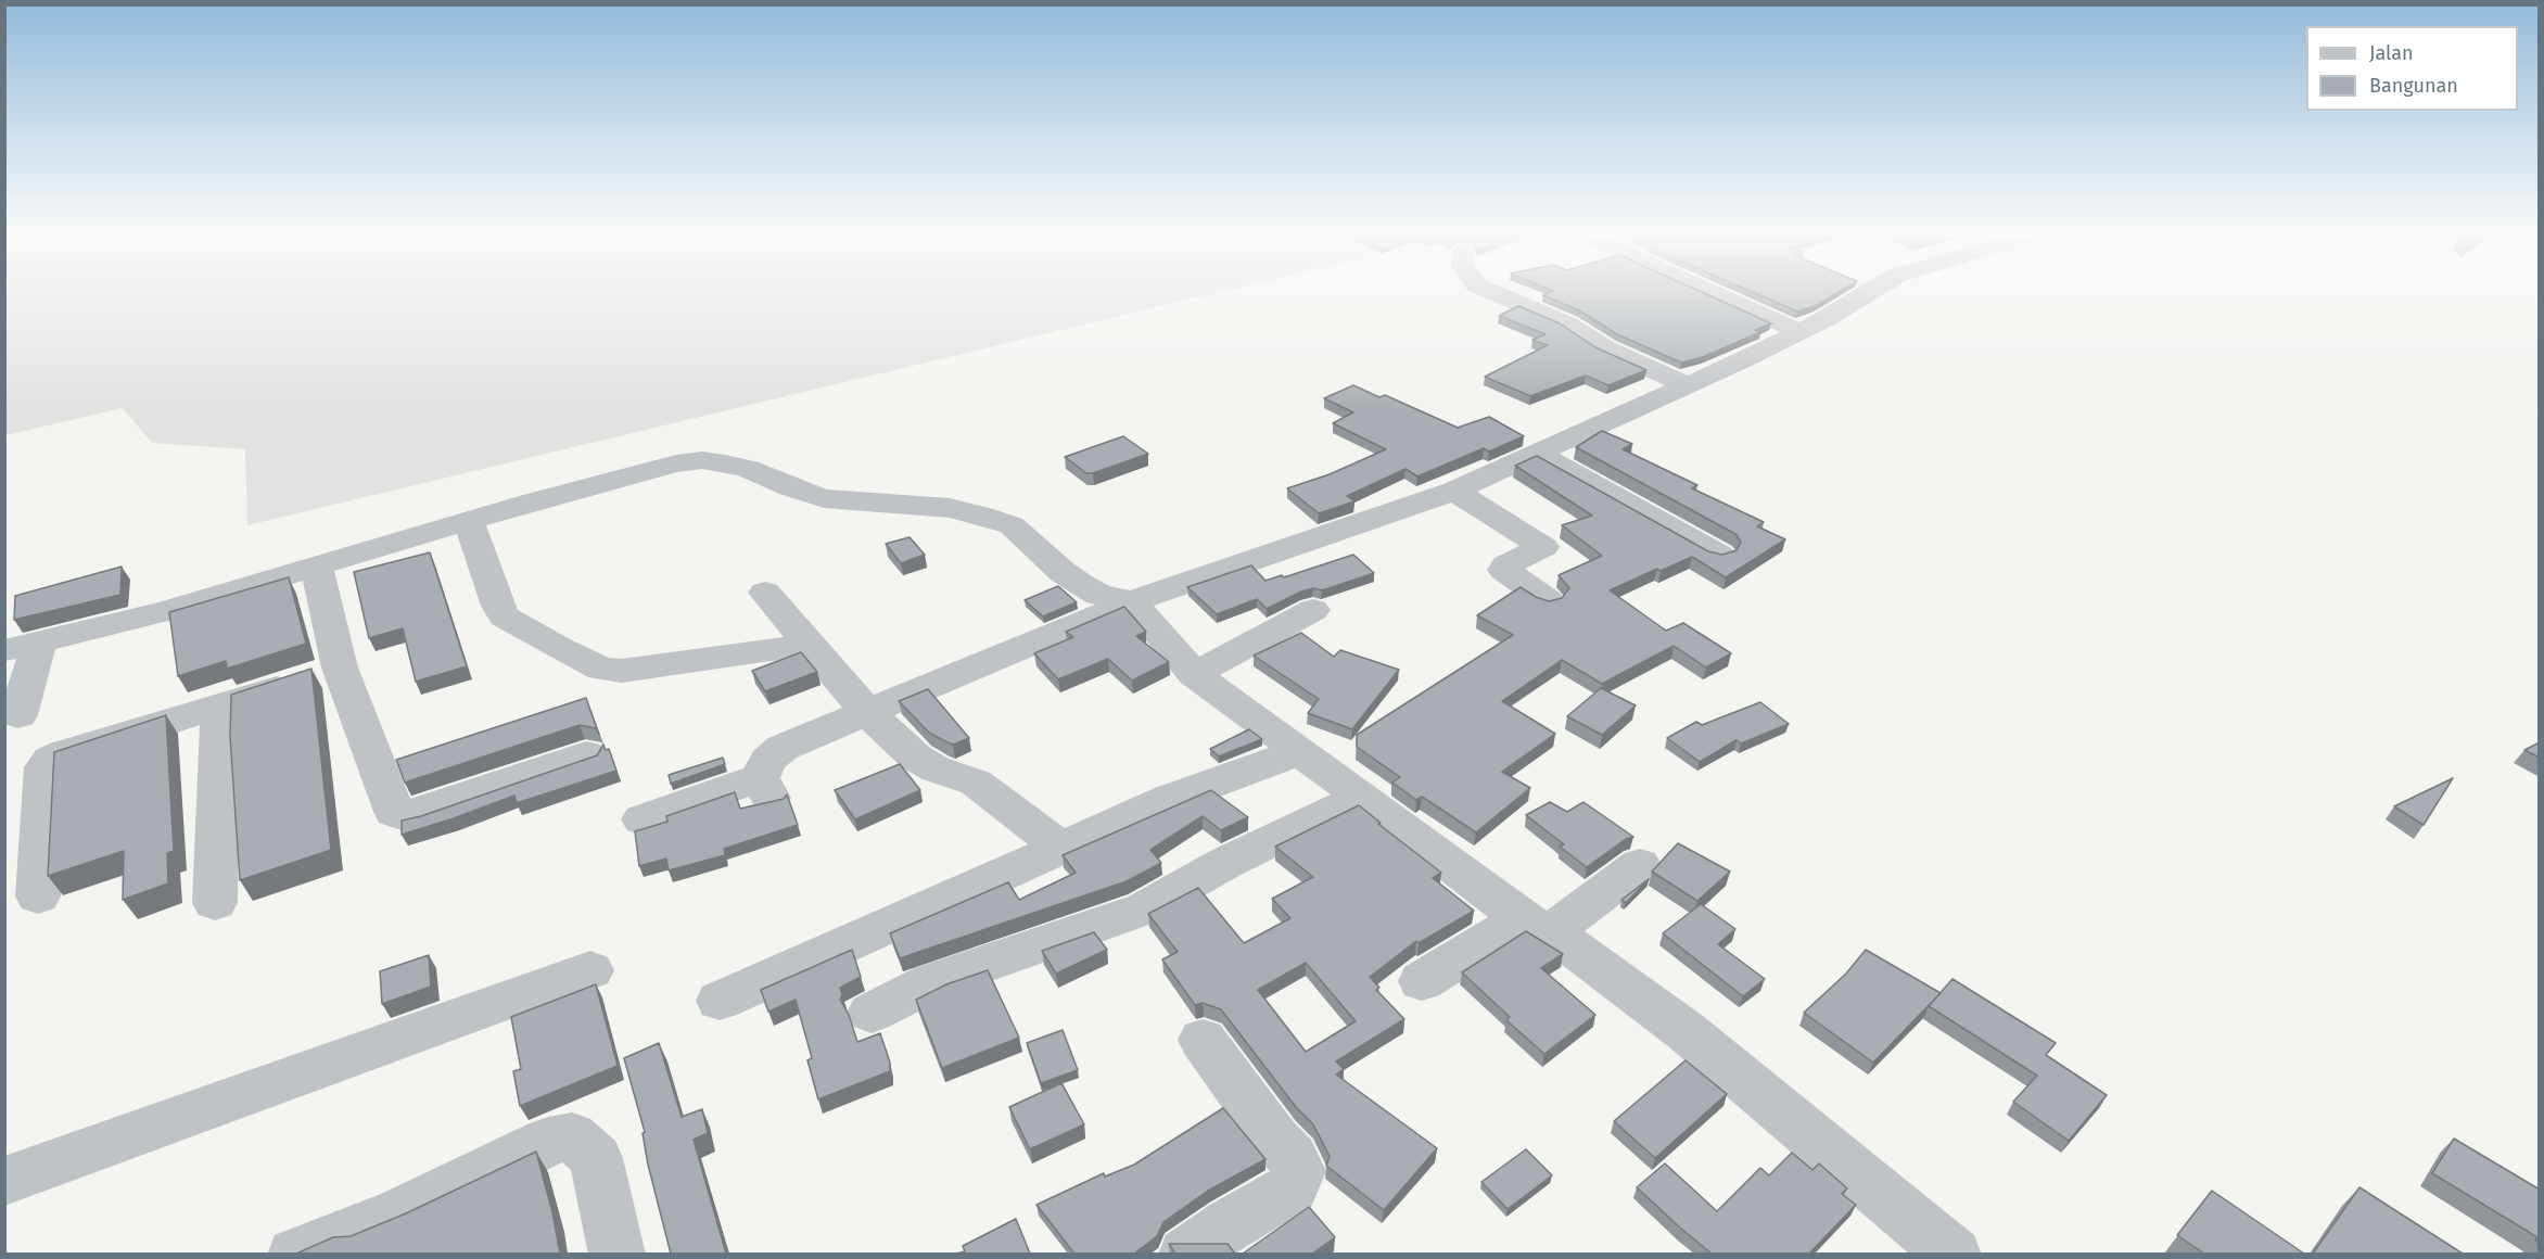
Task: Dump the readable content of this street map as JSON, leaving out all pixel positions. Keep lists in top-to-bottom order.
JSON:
{
  "legend": ["Jalan", "Bangunan"]
}
